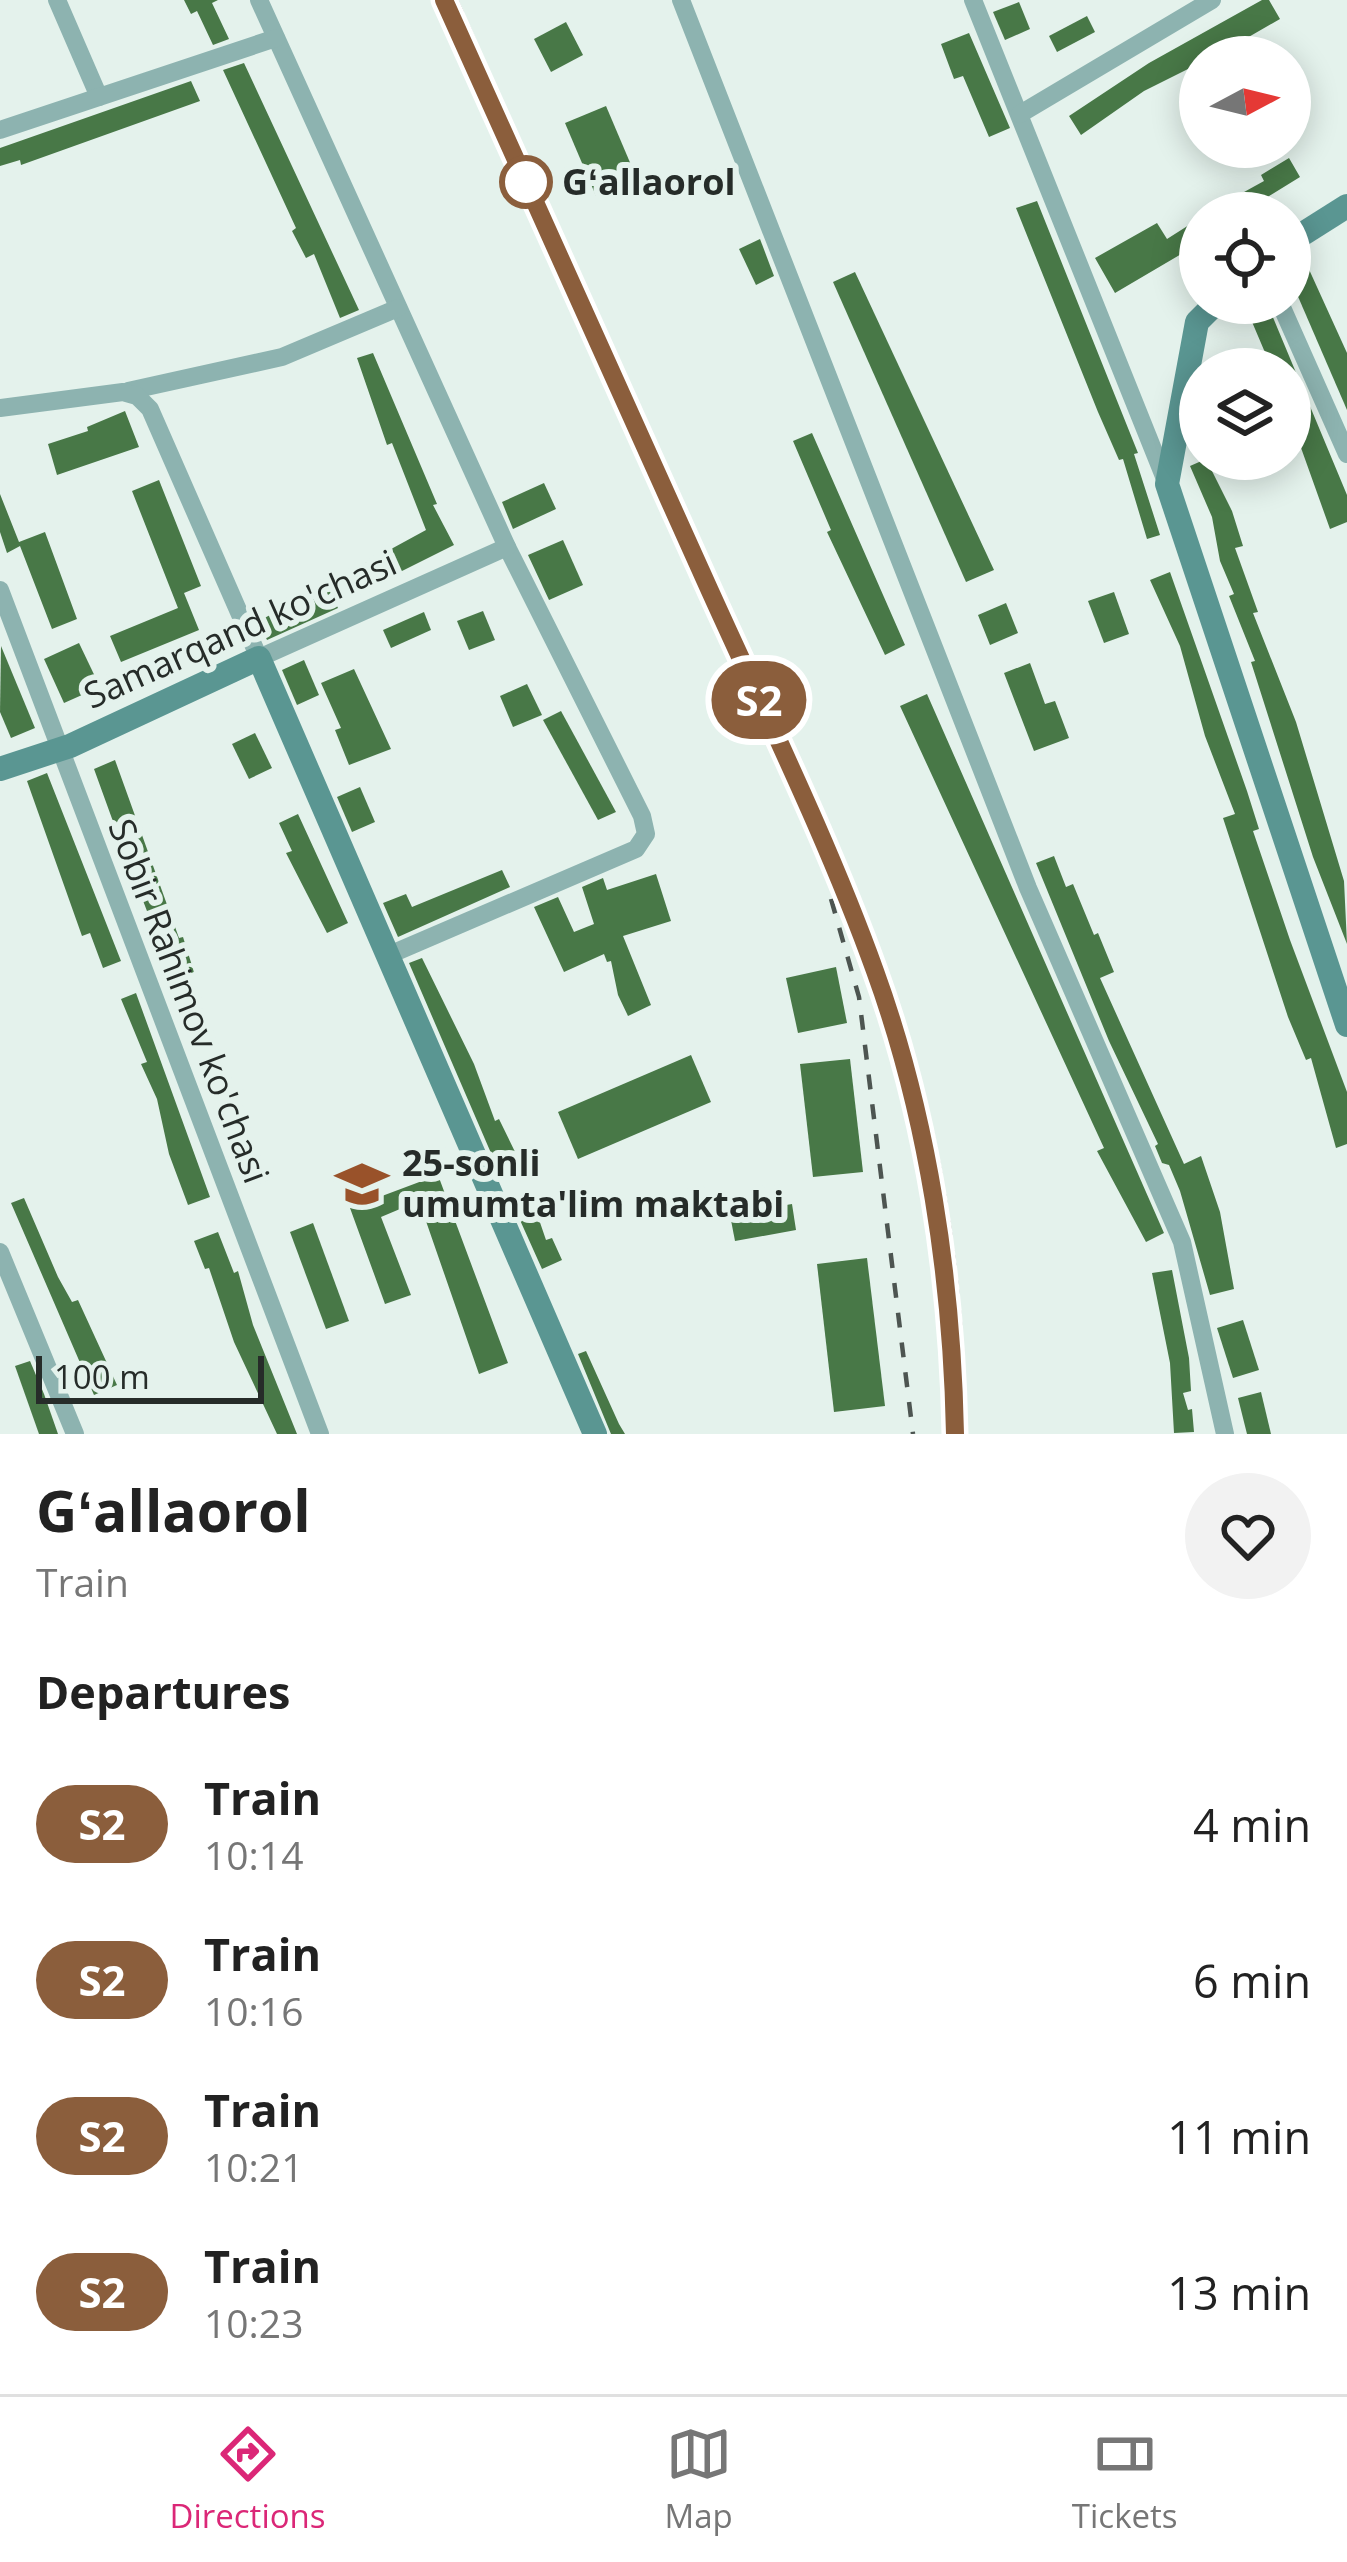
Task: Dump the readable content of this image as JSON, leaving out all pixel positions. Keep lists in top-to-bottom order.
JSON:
{
  "streets": {
    "street": ["Samarqand ko'chasi", "Sobir Rahimov ko'chasi"]
  },
  "crossings": [
    ["Samarqand ko'chasi", "Sobir Rahimov ko'chasi"]
  ],
  "places": {
    "other": ["Gʻallaorol"],
    "school or university": ["25-sonli umumta'lim maktabi"]
  },
  "scale_bar": "100 m",
  "north": "right",
  "page": {
    "on_map": "S2",
    "scale": "100 m",
    "heading": [
      ["Gʻallaorol", "Train"],
      "Departures"
    ],
    "list": [
      {
        "mark": "S2",
        "name": "Train",
        "note": "10:14",
        "value": "4 min"
      },
      {
        "mark": "S2",
        "name": "Train",
        "note": "10:16",
        "value": "6 min"
      },
      {
        "mark": "S2",
        "name": "Train",
        "note": "10:21",
        "value": "11 min"
      },
      {
        "mark": "S2",
        "name": "Train",
        "note": "10:23",
        "value": "13 min"
      }
    ],
    "tabs": ["Directions", "Map", "Tickets"]
  }
}
